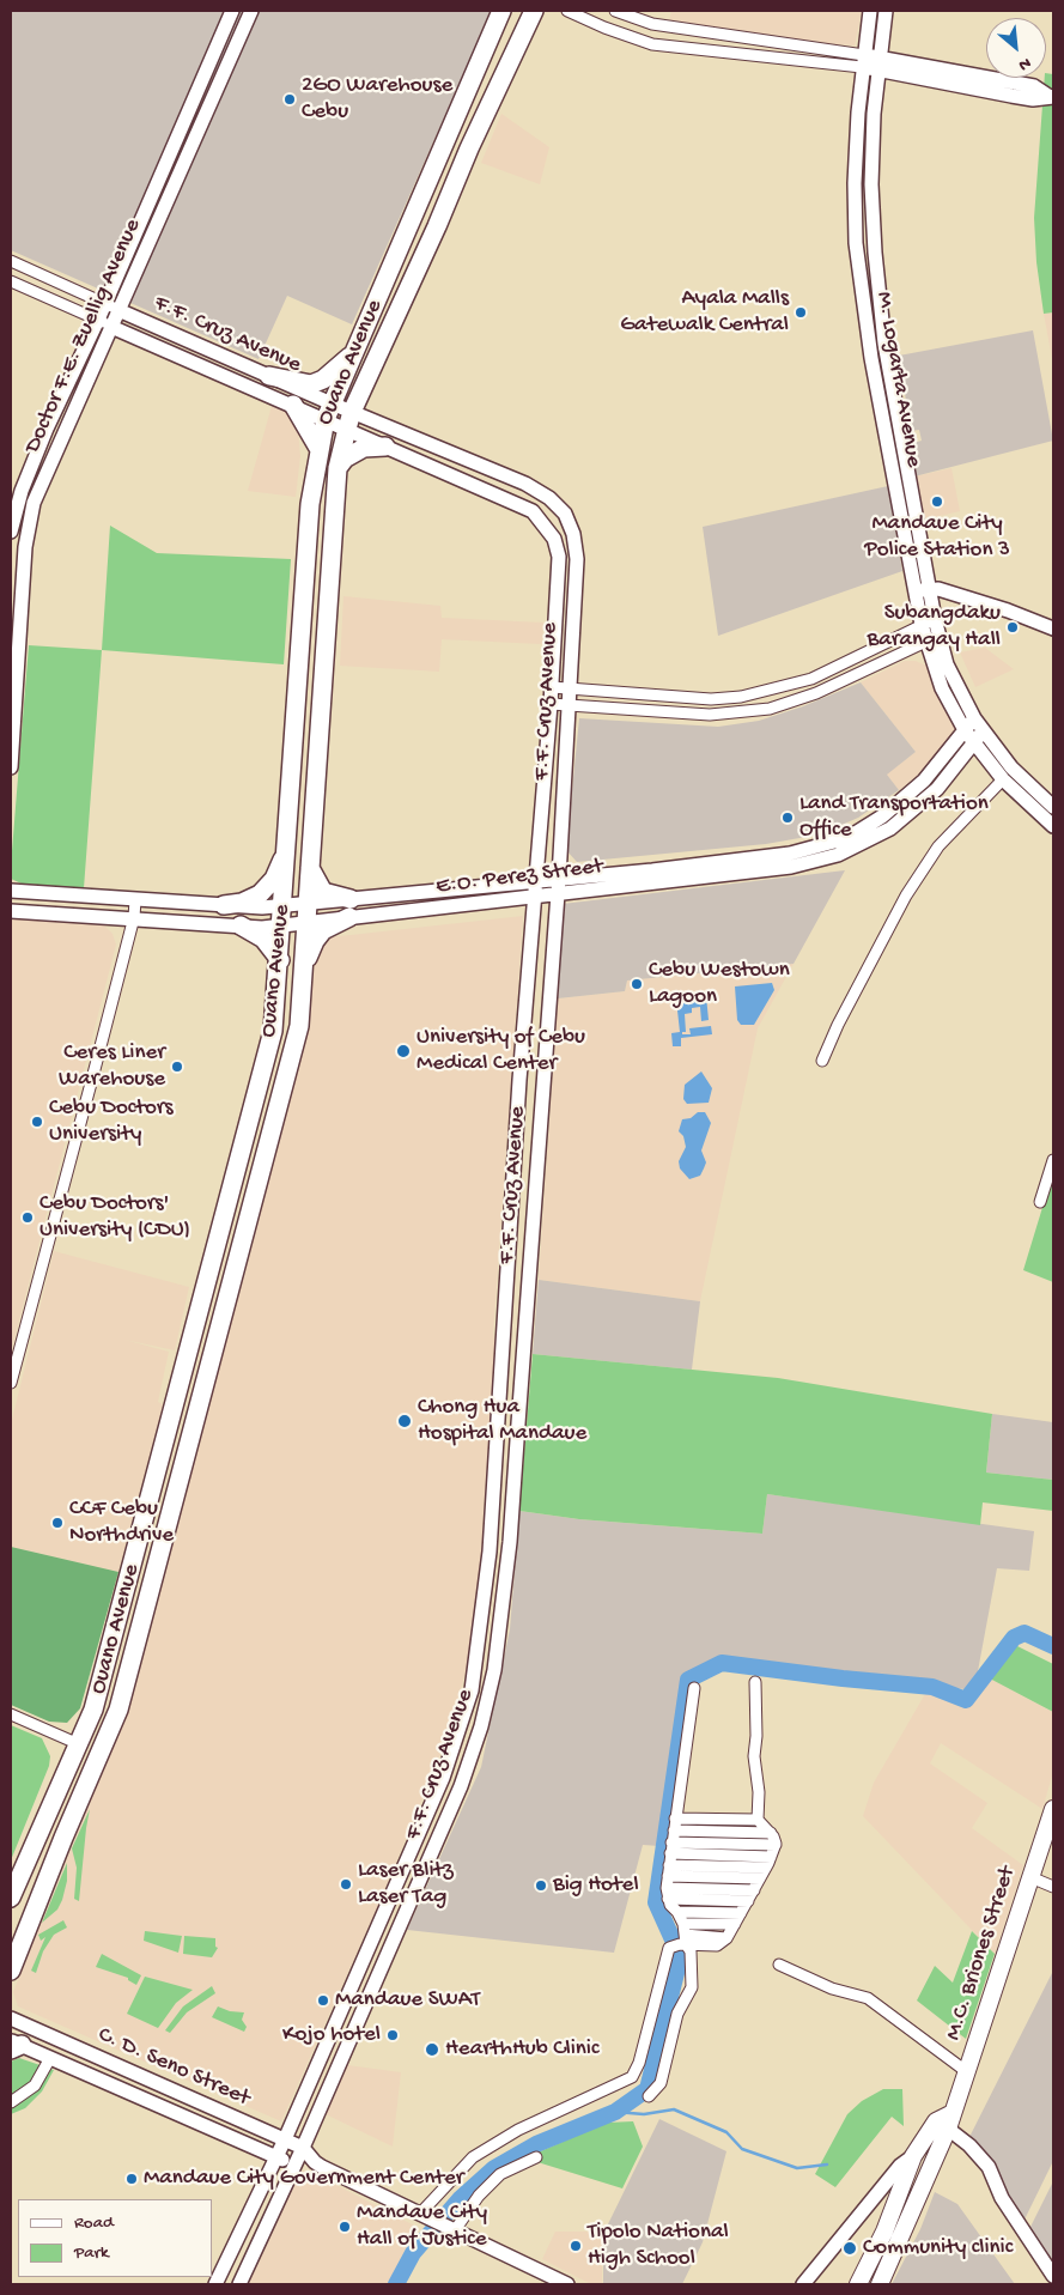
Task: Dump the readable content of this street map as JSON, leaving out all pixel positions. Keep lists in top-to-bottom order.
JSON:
{
  "streets": {
    "highway": ["Ouano Avenue"],
    "main road": ["M.C. Briones Street"],
    "street": [
      "F.F. Cruz Avenue",
      "Doctor F.E. Zuellig Avenue",
      "M. Logarta Avenue",
      "E.O. Perez Street",
      "C. D. Seno Street"
    ]
  },
  "crossings": [
    ["F.F. Cruz Avenue", "Doctor F.E. Zuellig Avenue"],
    ["F.F. Cruz Avenue", "Ouano Avenue"],
    ["F.F. Cruz Avenue", "E.O. Perez Street"],
    ["F.F. Cruz Avenue", "C. D. Seno Street"],
    ["Ouano Avenue", "E.O. Perez Street"],
    ["M. Logarta Avenue", "E.O. Perez Street"]
  ],
  "places": [
    "2GO Warehouse Cebu",
    "Ayala Malls Gatewalk Central",
    "Mandaue City Police Station 3",
    "Subangdaku Barangay Hall",
    "Land Transportation Office",
    "Cebu Westown Lagoon",
    "University of Cebu Medical Center",
    "Ceres Liner Warehouse",
    "Cebu Doctors University",
    "Cebu Doctors' University (CDU)",
    "Chong Hua Hospital Mandaue",
    "CCF Cebu Northdrive",
    "Laser Blitz Laser Tag",
    "Big Hotel",
    "Mandaue SWAT",
    "Kojo hotel",
    "HearthHub Clinic",
    "Mandaue City Government Center",
    "Mandaue City Hall of Justice",
    "Tipolo National High School",
    "Community clinic"
  ],
  "legend": ["Road", "Park"],
  "north": "bottom right"
}
